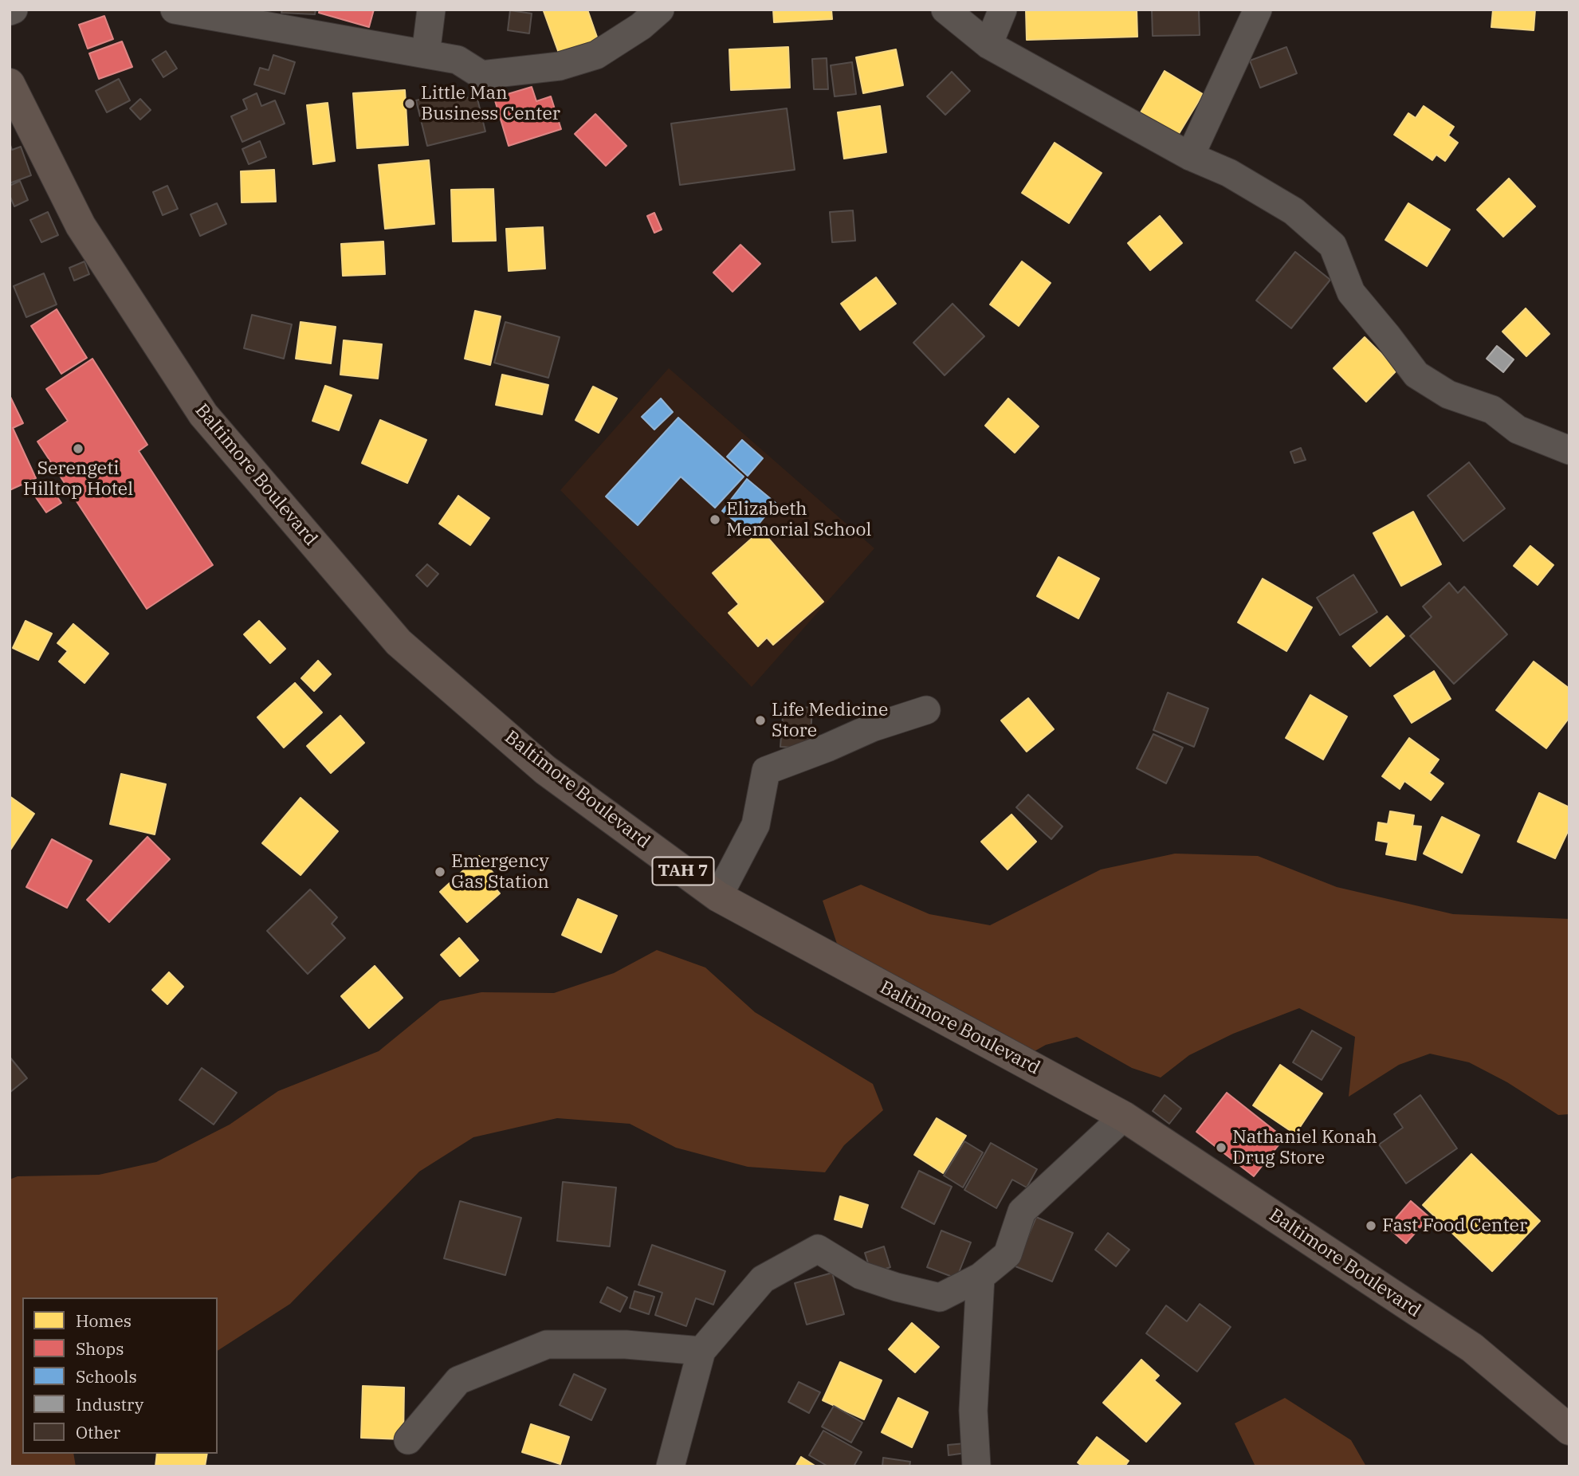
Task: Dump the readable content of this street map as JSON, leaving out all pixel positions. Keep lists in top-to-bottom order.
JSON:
{
  "streets": {
    "highway": ["Baltimore Boulevard", "TAH 7"]
  },
  "places": [
    "Little Man Business Center",
    "Serengeti Hilltop Hotel",
    "Elizabeth Memorial School",
    "Life Medicine Store",
    "Emergency Gas Station",
    "Nathaniel Konah Drug Store",
    "Fast Food Center"
  ],
  "legend": [
    "Homes",
    "Shops",
    "Schools",
    "Industry",
    "Other"
  ]
}
